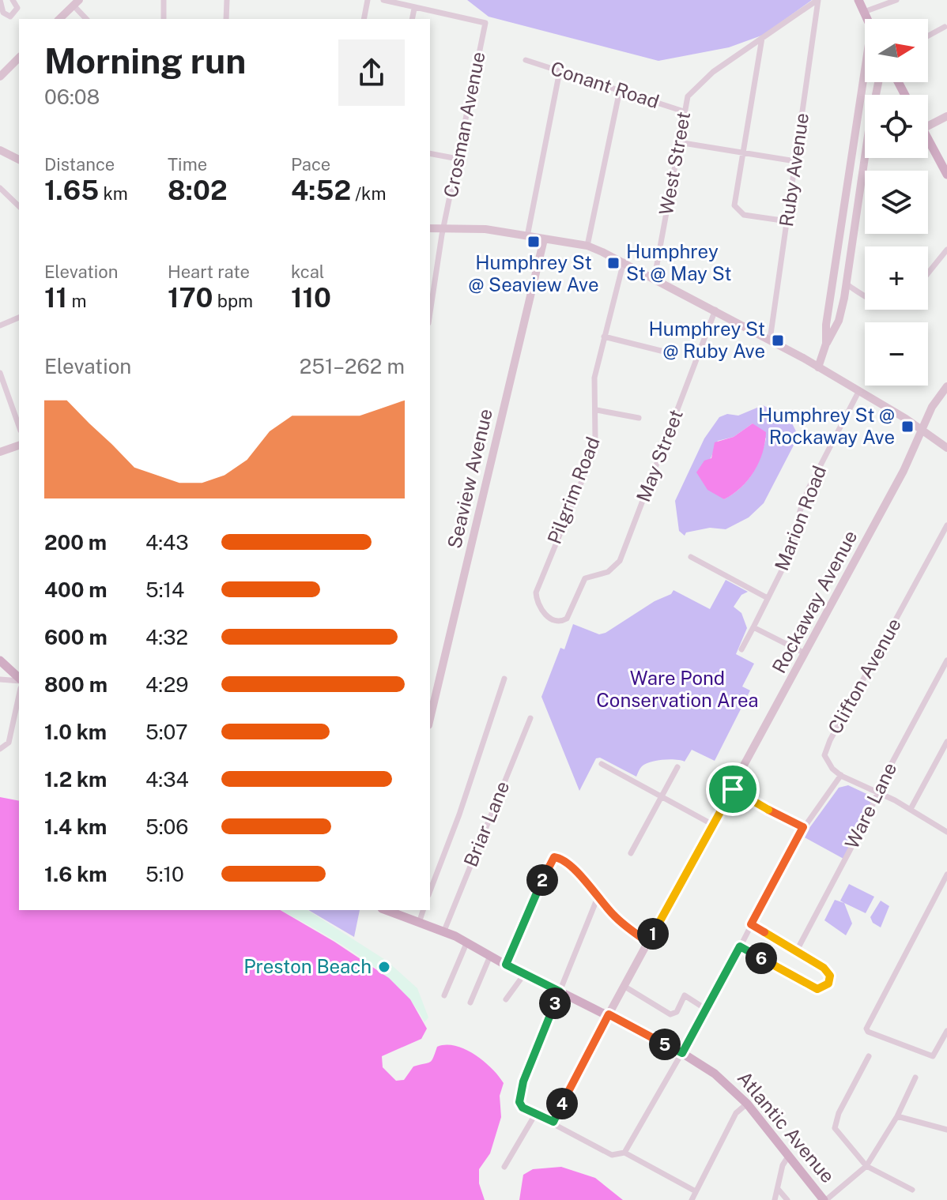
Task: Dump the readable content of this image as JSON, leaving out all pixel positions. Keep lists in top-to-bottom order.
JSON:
{
  "streets": {
    "main road": ["Seaview Avenue", "Rockaway Avenue", "Atlantic Avenue"],
    "street": [
      "Conant Road",
      "Crosman Avenue",
      "West Street",
      "Ruby Avenue",
      "May Street",
      "Pilgrim Road",
      "Marion Road",
      "Clifton Avenue",
      "Ware Lane",
      "Briar Lane"
    ]
  },
  "crossings": [
    ["Conant Road", "West Street"],
    ["West Street", "Ruby Avenue"],
    ["May Street", "Pilgrim Road"],
    ["Rockaway Avenue", "Atlantic Avenue"],
    ["Briar Lane", "Atlantic Avenue"]
  ],
  "parks": ["Ware Pond Conservation Area"],
  "places": {
    "transit": [
      "Humphrey St @ Seaview Ave",
      "Humphrey St @ May St",
      "Humphrey St @ Ruby Ave",
      "Humphrey St @ Rockaway Ave"
    ],
    "other": ["Preston Beach"]
  },
  "north": "right",
  "page": {
    "map_buttons": ["+", "−"],
    "heading": ["Morning run", "06:08"],
    "stats": [
      ["Distance", "1.65 km"],
      ["Time", "8:02"],
      ["Pace", "4:52 /km"],
      ["Elevation", "11 m"],
      ["Heart rate", "170 bpm"],
      ["kcal", "110"]
    ],
    "chart": ["Elevation", "251–262 m"],
    "list": [
      {
        "name": "200 m",
        "note": "4:43"
      },
      {
        "name": "400 m",
        "note": "5:14"
      },
      {
        "name": "600 m",
        "note": "4:32"
      },
      {
        "name": "800 m",
        "note": "4:29"
      },
      {
        "name": "1.0 km",
        "note": "5:07"
      },
      {
        "name": "1.2 km",
        "note": "4:34"
      },
      {
        "name": "1.4 km",
        "note": "5:06"
      },
      {
        "name": "1.6 km",
        "note": "5:10"
      }
    ],
    "pins": [
      "2",
      "1",
      "6",
      "3",
      "5",
      "4"
    ]
  }
}
